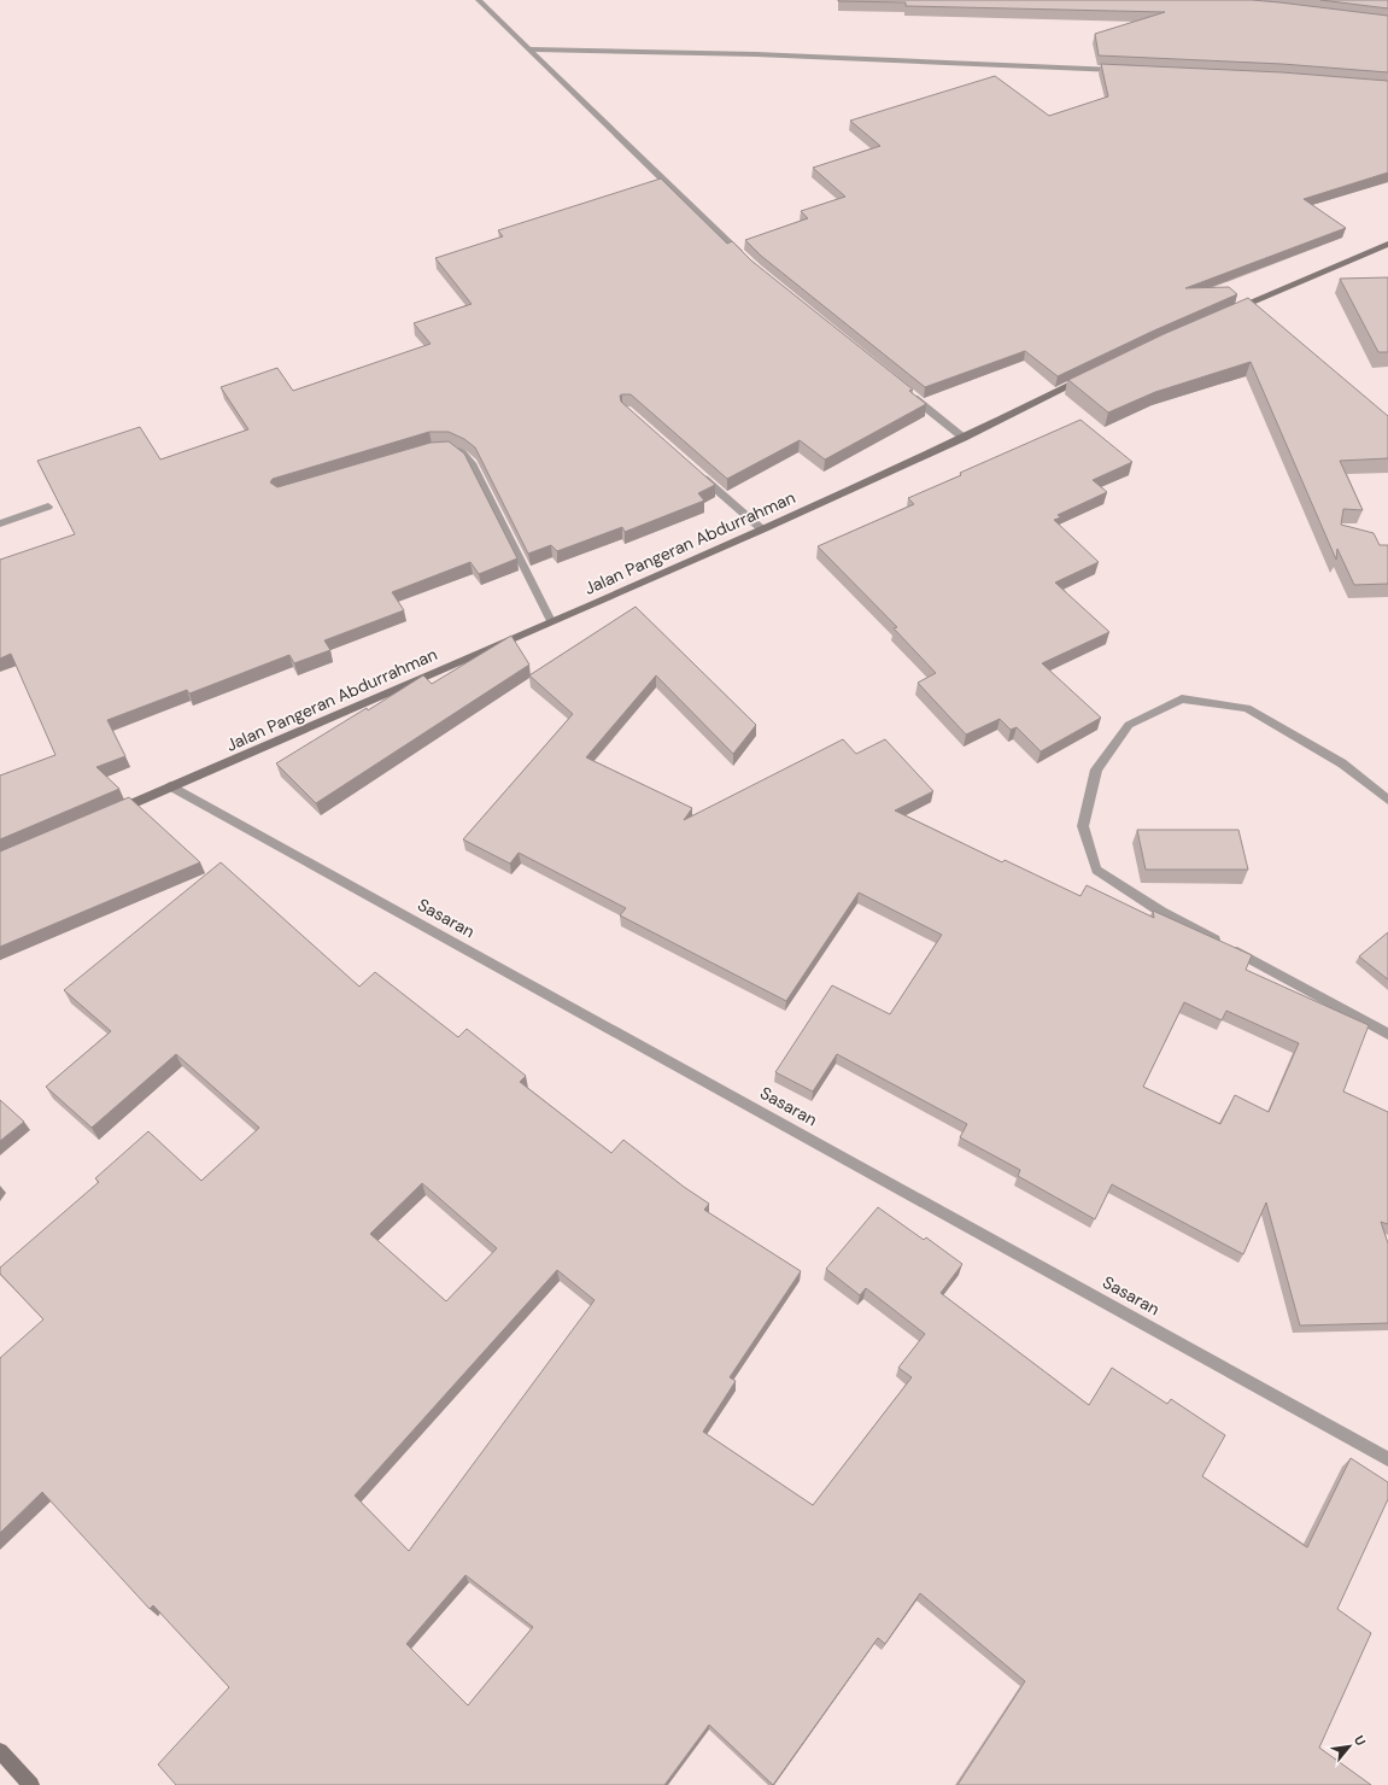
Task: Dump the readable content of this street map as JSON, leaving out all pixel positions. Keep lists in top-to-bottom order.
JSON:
{
  "streets": {
    "street": ["Jalan Pangeran Abdurrahman", "Sasaran"]
  },
  "crossings": [
    ["Jalan Pangeran Abdurrahman", "Sasaran"]
  ],
  "north": "top right"
}
